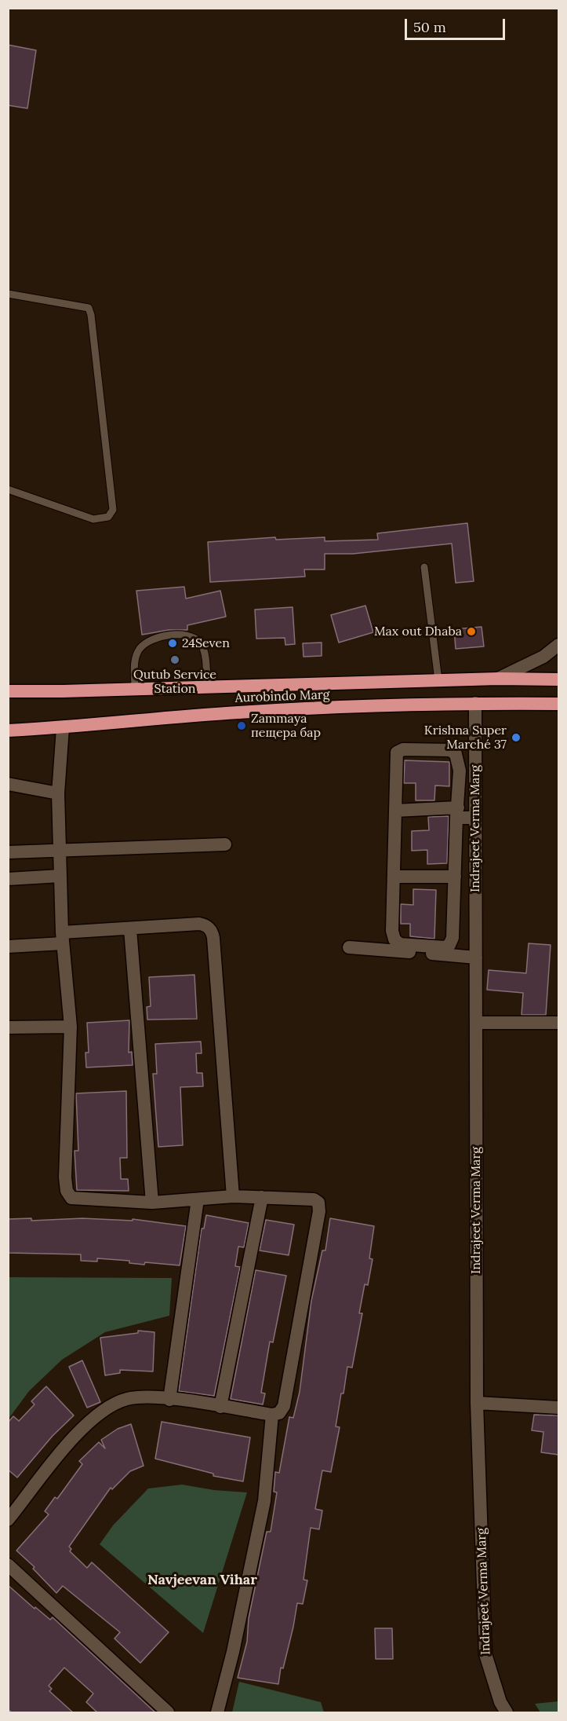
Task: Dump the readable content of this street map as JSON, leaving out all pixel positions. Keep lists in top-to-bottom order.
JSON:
{
  "streets": {
    "highway": ["Aurobindo Marg"],
    "street": ["Indrajeet Verma Marg"]
  },
  "crossings": [
    ["Aurobindo Marg", "Indrajeet Verma Marg"]
  ],
  "districts": ["Navjeevan Vihar"],
  "places": [
    "Max out Dhaba",
    "24Seven",
    "Qutub Service Station",
    "Zammaya пещера бар",
    "Krishna Super Marché 37"
  ],
  "scale_bar": "50 m"
}
